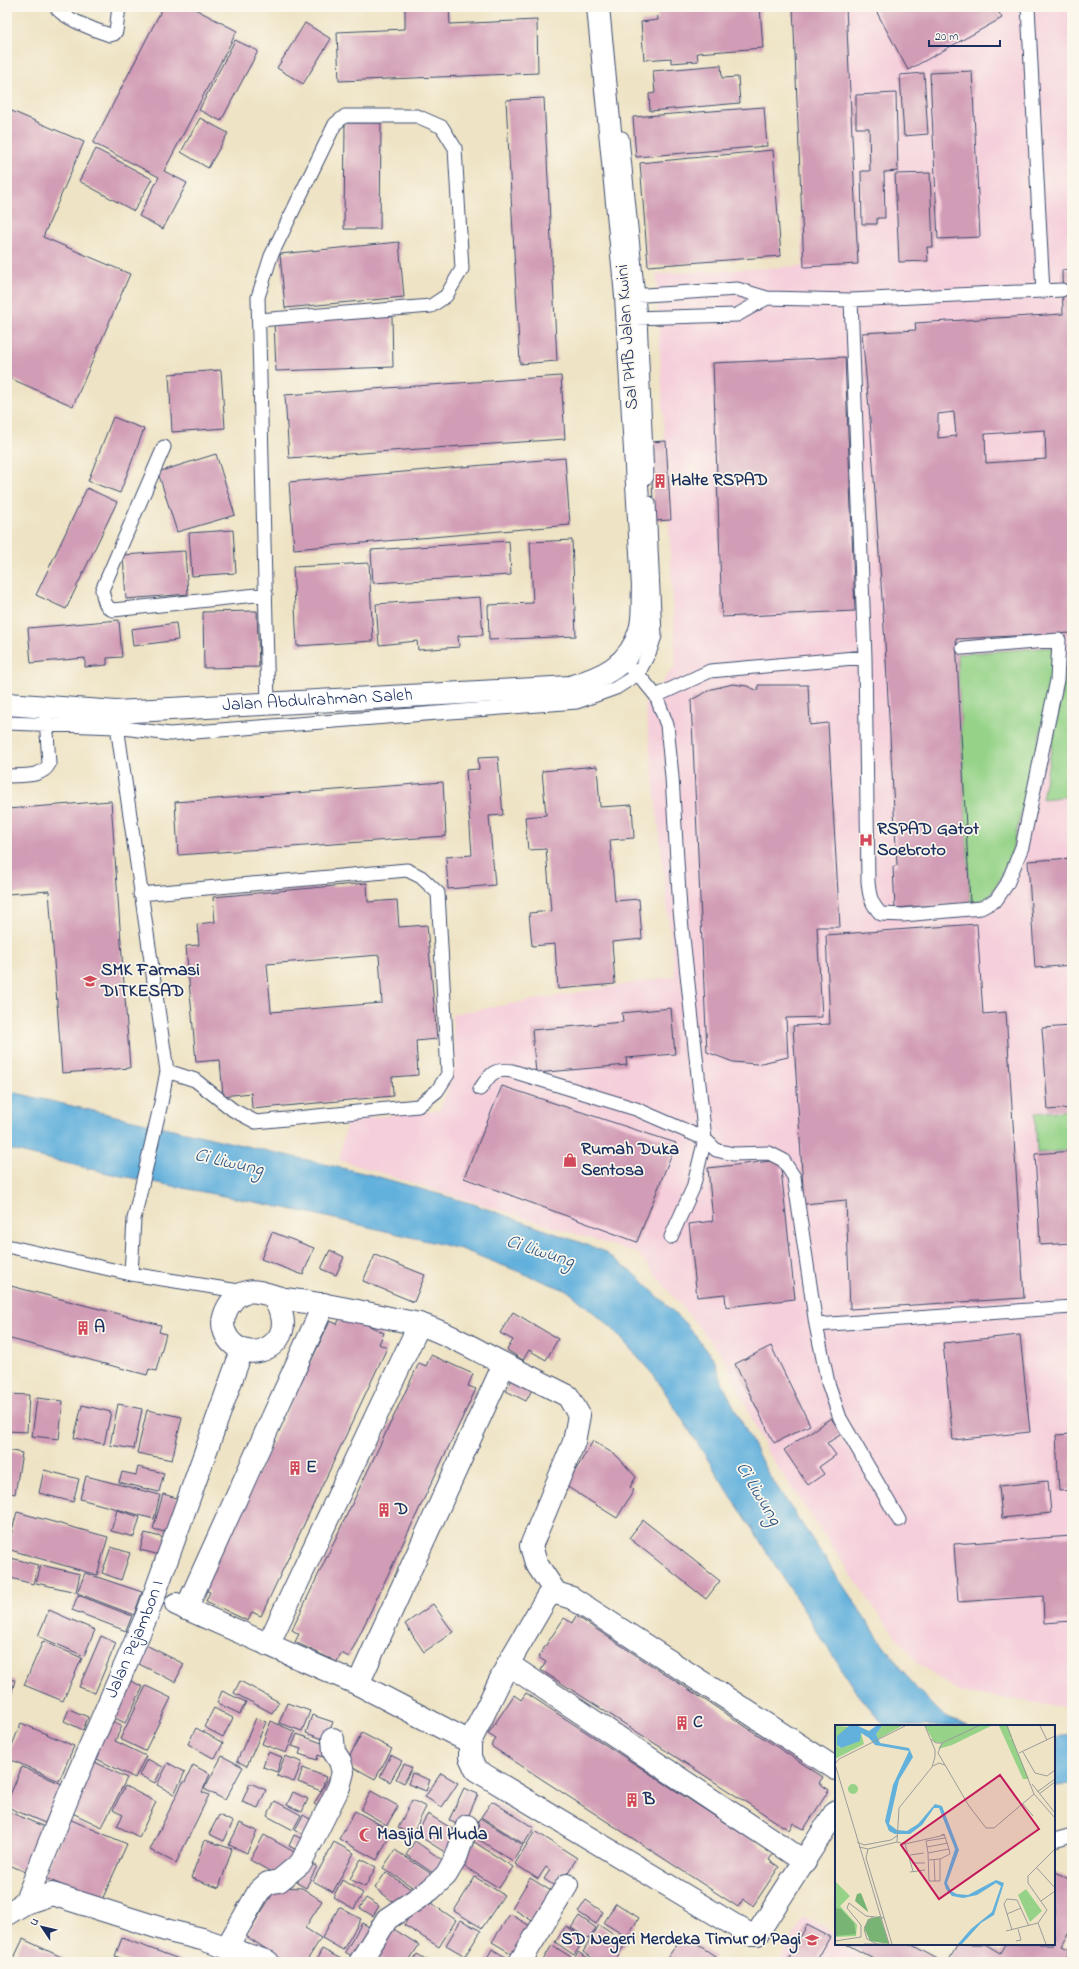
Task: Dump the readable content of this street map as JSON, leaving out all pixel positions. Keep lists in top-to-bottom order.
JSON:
{
  "streets": {
    "street": ["Sal PHB Jalan Kwini", "Jalan Abdulrahman Saleh", "Jalan Pejambon I"]
  },
  "crossings": [
    ["Sal PHB Jalan Kwini", "Jalan Abdulrahman Saleh"]
  ],
  "water": ["Ci Liwung"],
  "places": {
    "building": [
      "Halte RSPAD",
      "A",
      "E",
      "D",
      "C",
      "B"
    ],
    "hospital": ["RSPAD Gatot Soebroto"],
    "school or university": ["SMK Farmasi DITKESAD", "SD Negeri Merdeka Timur 01 Pagi"],
    "shop": ["Rumah Duka Sentosa"],
    "mosque": ["Masjid Al Huda"]
  },
  "scale_bar": "20 m",
  "north": "top left"
}
